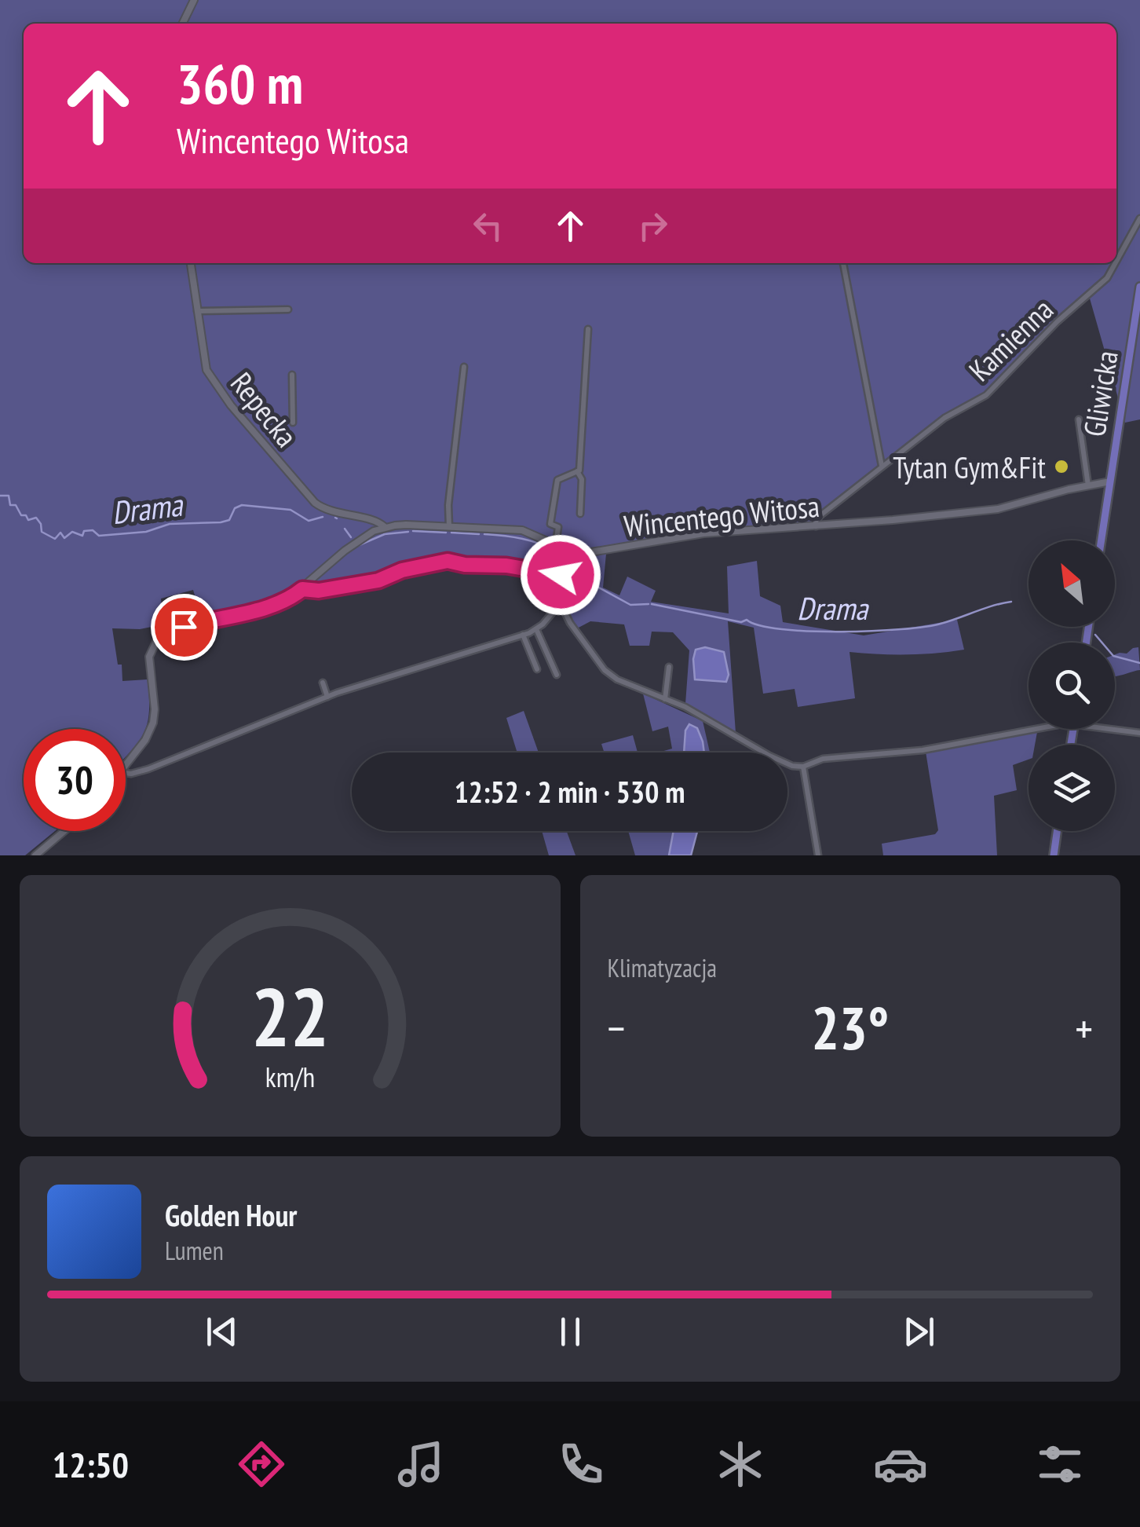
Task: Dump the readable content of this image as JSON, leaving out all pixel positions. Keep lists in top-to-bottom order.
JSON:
{
  "streets": {
    "main road": ["Gliwicka"],
    "street": ["Kamienna", "Repecka", "Wincentego Witosa"]
  },
  "crossings": [
    ["Kamienna", "Wincentego Witosa"],
    ["Gliwicka", "Wincentego Witosa"]
  ],
  "water": ["Drama"],
  "places": ["Tytan Gym&Fit"],
  "north": "top left",
  "page": {
    "turn": ["360 m", "Wincentego Witosa"],
    "limit": "30",
    "trip": "12:52 · 2 min · 530 m",
    "tile": "Klimatyzacja",
    "heat": ["−", "23°", "+"],
    "song": ["Golden Hour", "Lumen"],
    "tabs": "12:50",
    "gauge": ["22", "km/h"]
  }
}
